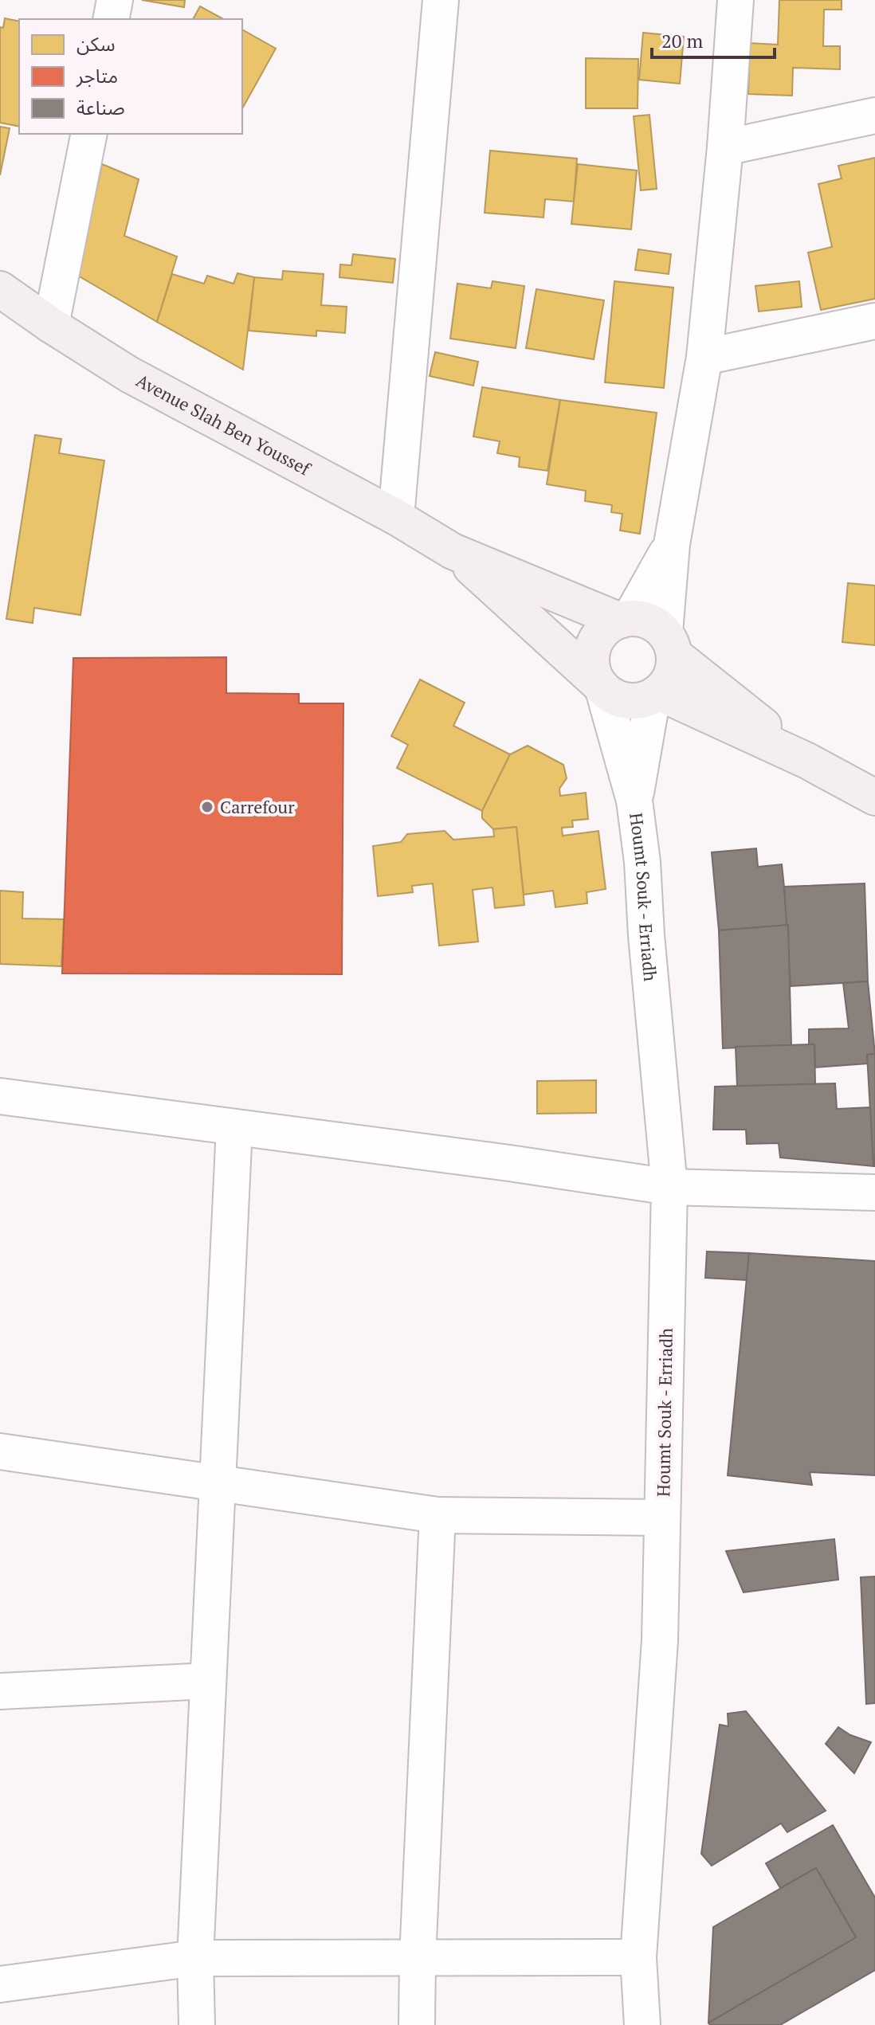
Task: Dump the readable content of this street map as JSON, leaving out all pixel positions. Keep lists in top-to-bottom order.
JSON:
{
  "streets": {
    "main road": ["Avenue Slah Ben Youssef"],
    "street": ["Houmt Souk - Erriadh"]
  },
  "places": ["Carrefour"],
  "legend": ["سكن", "متاجر", "صناعة"],
  "scale_bar": "20 m"
}
